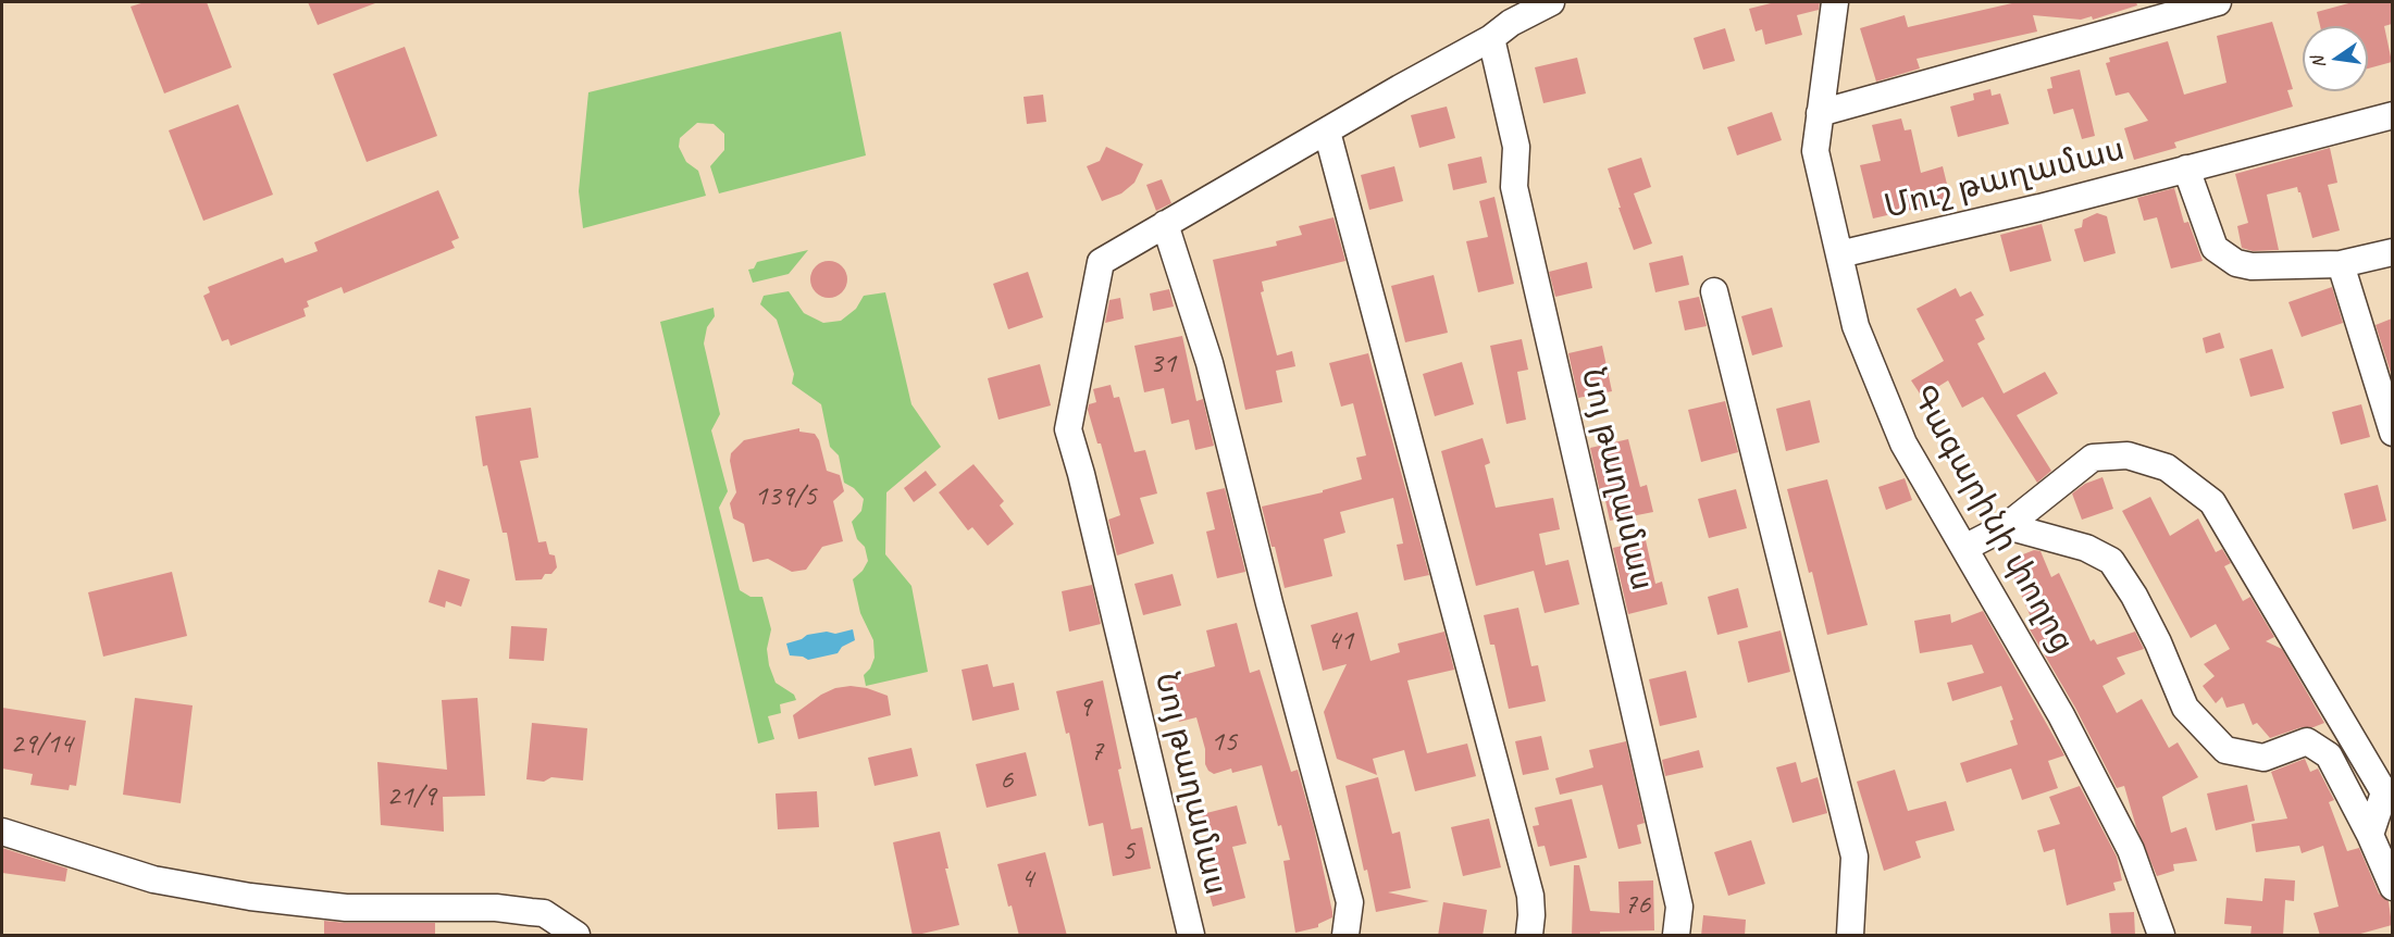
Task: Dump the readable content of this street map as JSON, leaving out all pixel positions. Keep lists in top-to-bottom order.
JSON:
{
  "streets": {
    "street": ["Մուշ թաղամաս", "Նոյ թաղամաս", "Գագարինի փողոց"]
  },
  "crossings": [
    ["Մուշ թաղամաս", "Գագարինի փողոց"]
  ],
  "house_numbers": [
    "31",
    "139/5",
    "41",
    "9",
    "15",
    "29/14",
    "7",
    "6",
    "21/9",
    "5",
    "4",
    "76"
  ],
  "north": "left"
}
